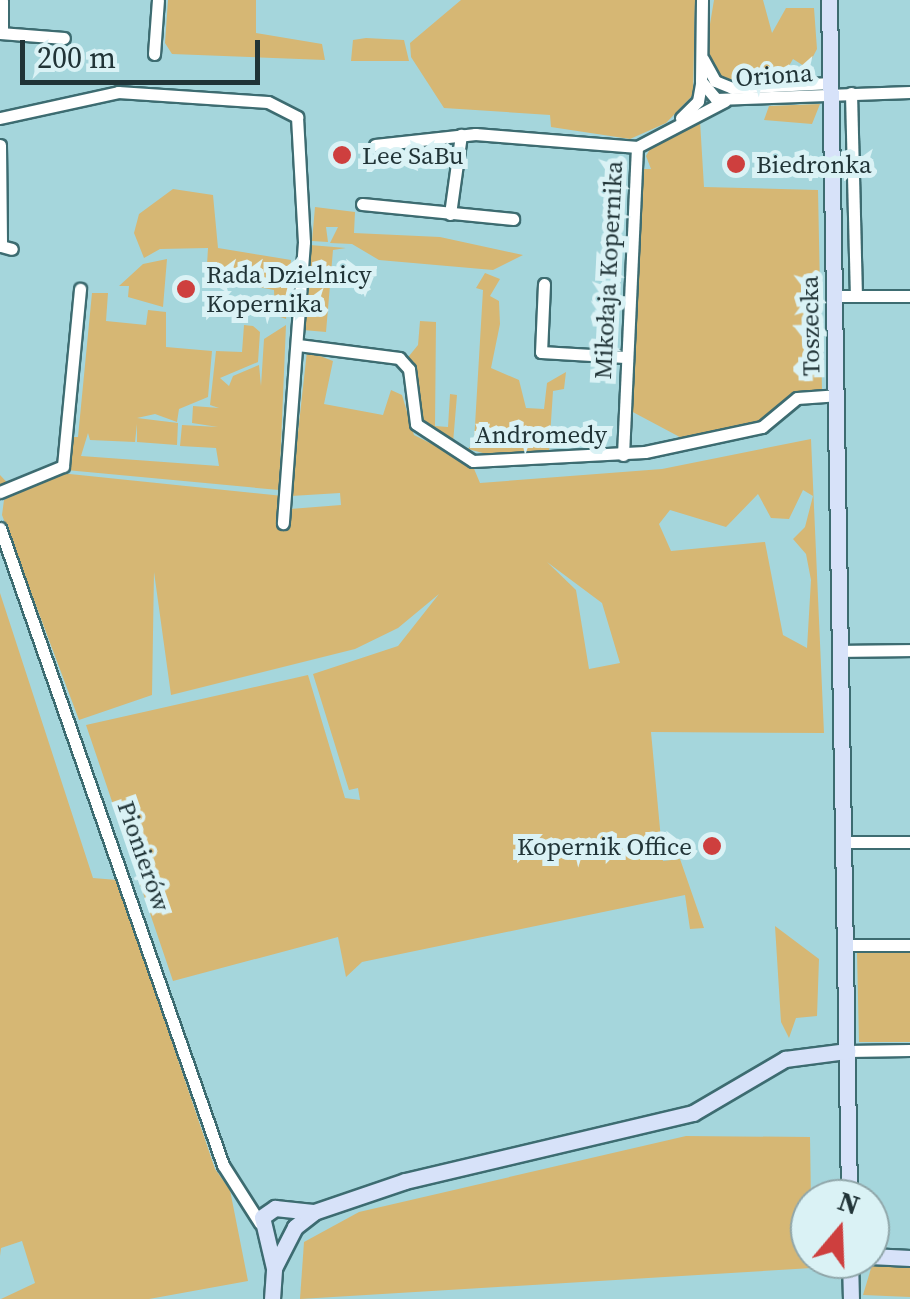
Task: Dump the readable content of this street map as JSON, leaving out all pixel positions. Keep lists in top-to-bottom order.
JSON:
{
  "streets": {
    "main road": ["Toszecka"],
    "street": [
      "Oriona",
      "Mikołaja Kopernika",
      "Andromedy",
      "Pionierów"
    ]
  },
  "crossings": [
    ["Oriona", "Mikołaja Kopernika"],
    ["Oriona", "Toszecka"],
    ["Mikołaja Kopernika", "Andromedy"],
    ["Toszecka", "Andromedy"]
  ],
  "places": [
    "Lee SaBu",
    "Biedronka",
    "Rada Dzielnicy Kopernika",
    "Kopernik Office"
  ],
  "scale_bar": "200 m",
  "north": "top"
}
